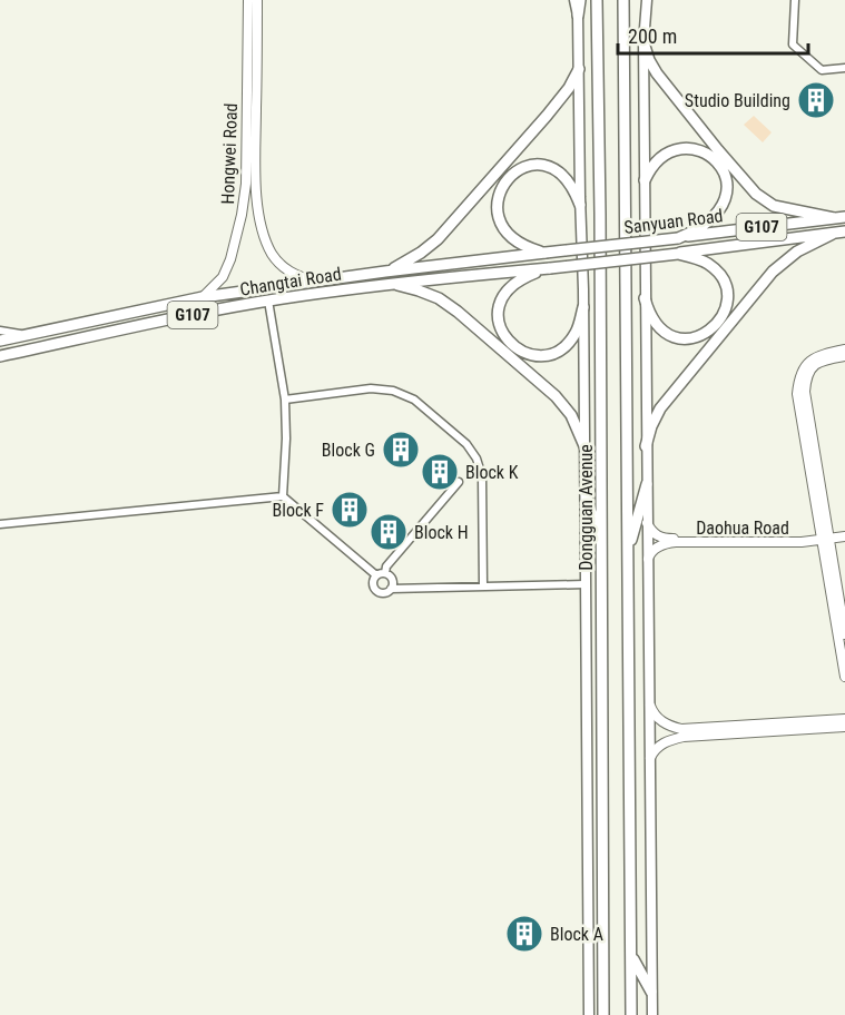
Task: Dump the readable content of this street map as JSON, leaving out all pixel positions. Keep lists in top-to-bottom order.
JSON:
{
  "streets": {
    "main road": [
      "Sanyuan Road",
      "G107",
      "Changtai Road",
      "Dongguan Avenue"
    ],
    "street": ["Hongwei Road", "Daohua Road"]
  },
  "crossings": [
    ["Hongwei Road", "Changtai Road"],
    ["Sanyuan Road", "Changtai Road"]
  ],
  "places": {
    "building": [
      "Studio Building",
      "Block G",
      "Block K",
      "Block F",
      "Block H",
      "Block A"
    ]
  },
  "scale_bar": "200 m"
}
